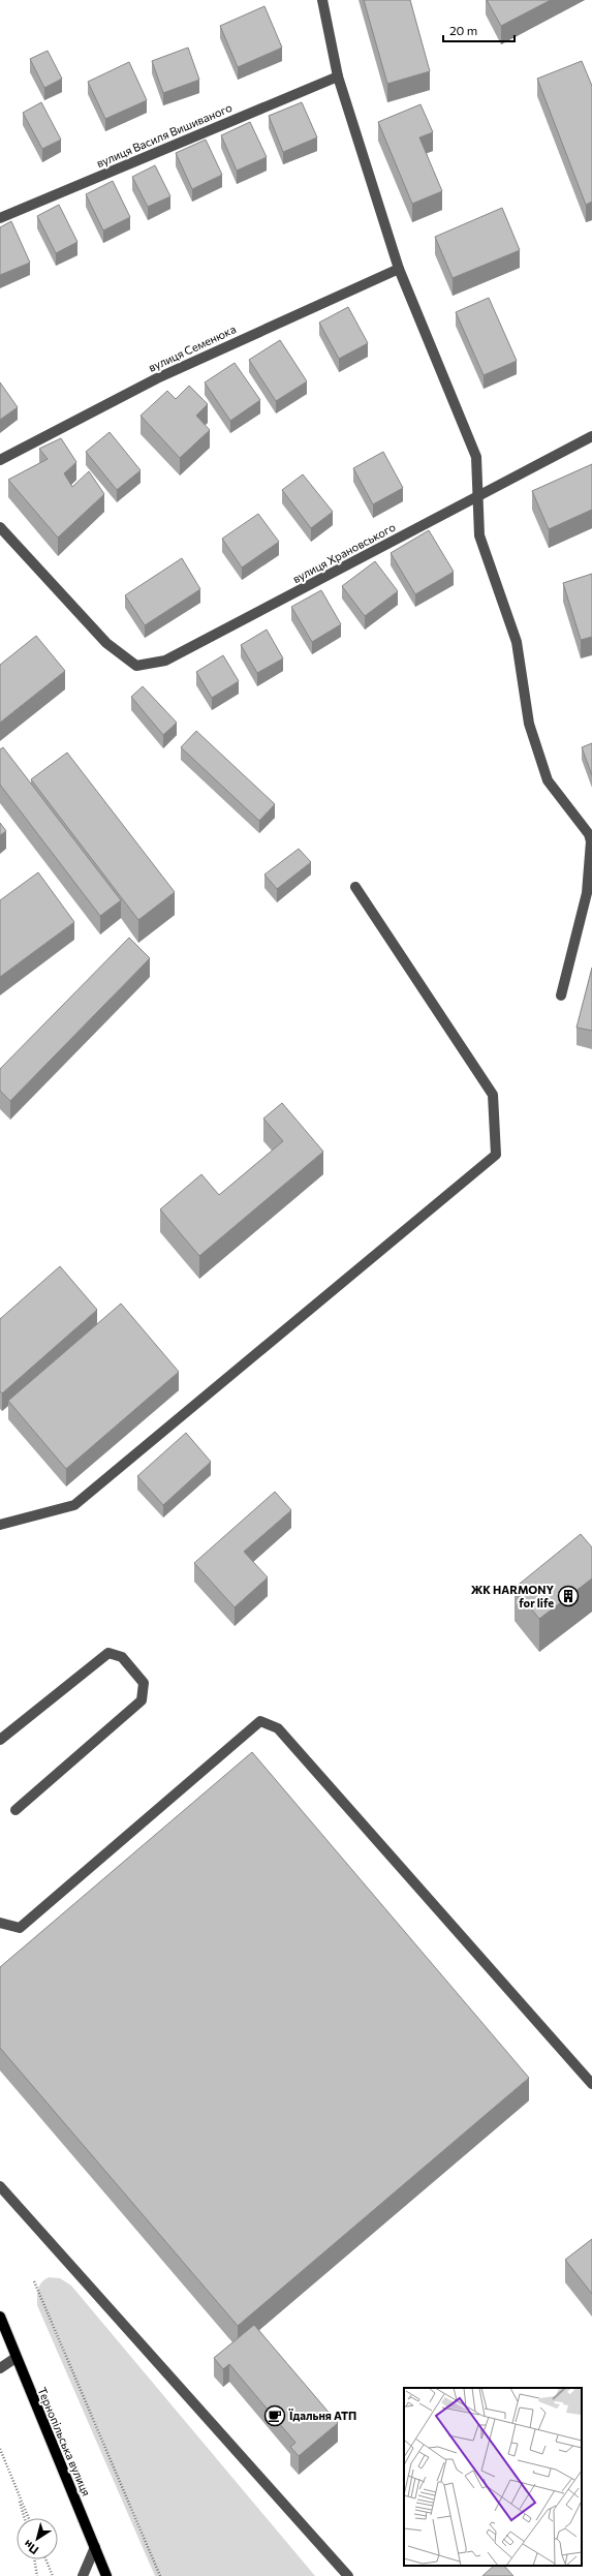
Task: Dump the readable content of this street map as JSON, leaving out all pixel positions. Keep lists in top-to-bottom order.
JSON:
{
  "streets": {
    "main road": ["Тернопільська вулиця"],
    "street": ["вулиця Василя Вишиваного", "вулиця Семенюка", "вулиця Храновського"]
  },
  "places": {
    "building": ["ЖК HARMONY for life"],
    "cafe": ["Їдальня АТП"]
  },
  "scale_bar": "20 m",
  "north": "bottom left"
}
